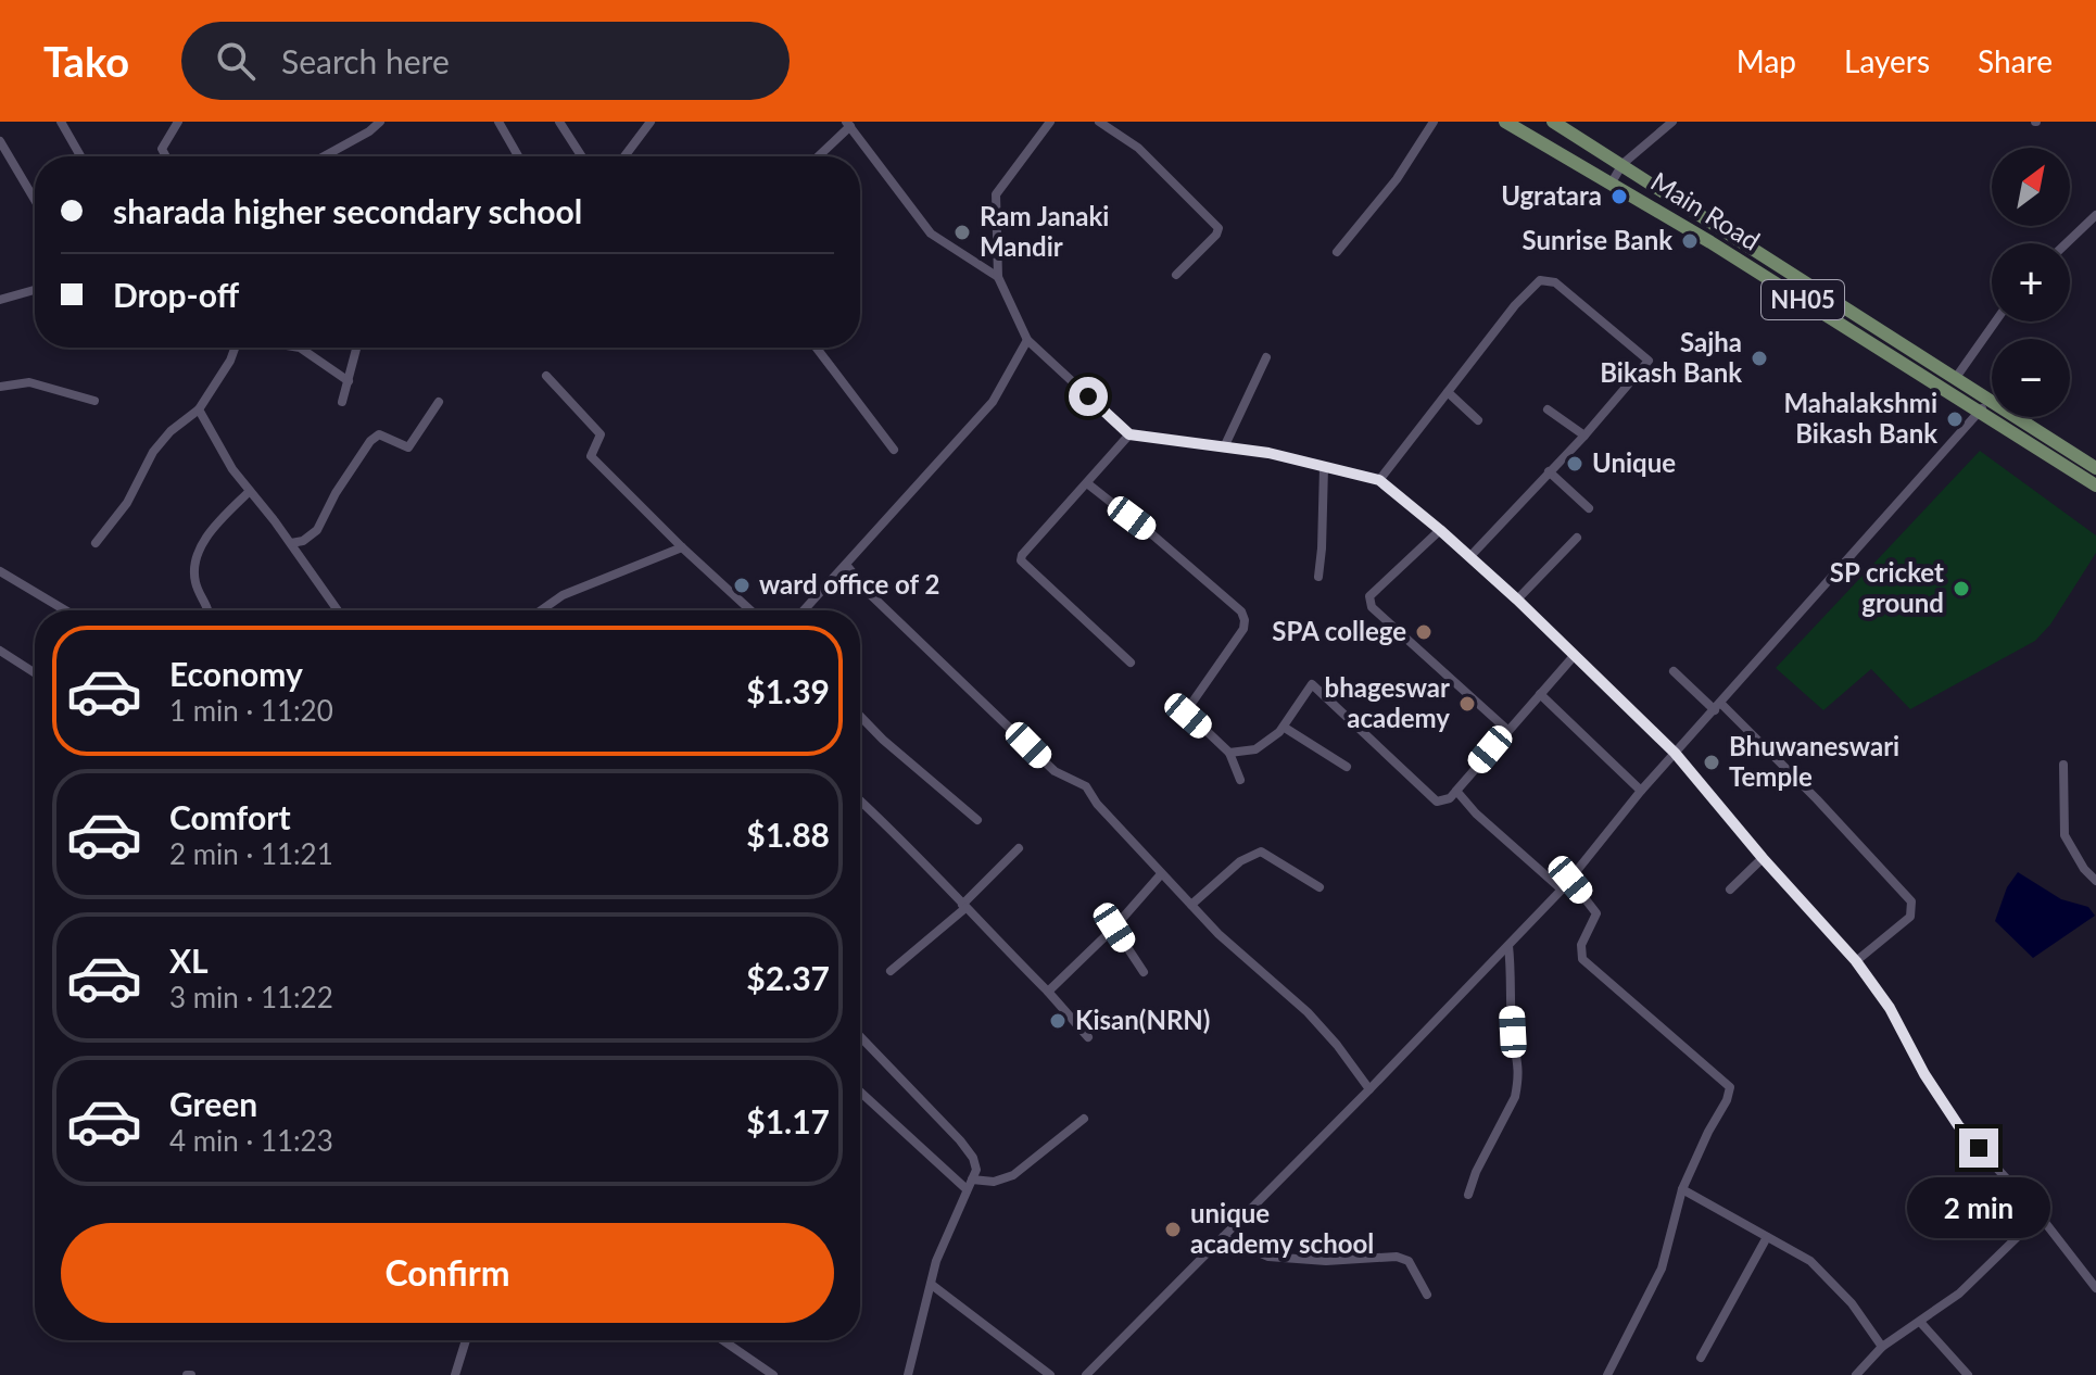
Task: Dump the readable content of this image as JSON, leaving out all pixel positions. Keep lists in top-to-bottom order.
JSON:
{
  "streets": {
    "main road": ["Main Road", "NH05"]
  },
  "places": [
    "Ugratara",
    "Ram Janaki Mandir",
    "Sunrise Bank",
    "Sajha Bikash Bank",
    "Mahalakshmi Bikash Bank",
    "Unique",
    "ward office of 2",
    "SP cricket ground",
    "SPA college",
    "bhageswar academy",
    "Bhuwaneswari Temple",
    "Kisan(NRN)",
    "unique academy school"
  ],
  "north": "top right",
  "page": {
    "header": "Tako",
    "search": "Search here",
    "nav": ["Map", "Layers", "Share"],
    "map_buttons": ["+", "−"],
    "banner": ["sharada higher secondary school", "Drop-off"],
    "list": [
      {
        "name": "Economy",
        "note": "1 min · 11:20",
        "value": "$1.39"
      },
      {
        "name": "Comfort",
        "note": "2 min · 11:21",
        "value": "$1.88"
      },
      {
        "name": "XL",
        "note": "3 min · 11:22",
        "value": "$2.37"
      },
      {
        "name": "Green",
        "note": "4 min · 11:23",
        "value": "$1.17"
      }
    ],
    "bubble": "2 min",
    "buttons": "Confirm"
  }
}
